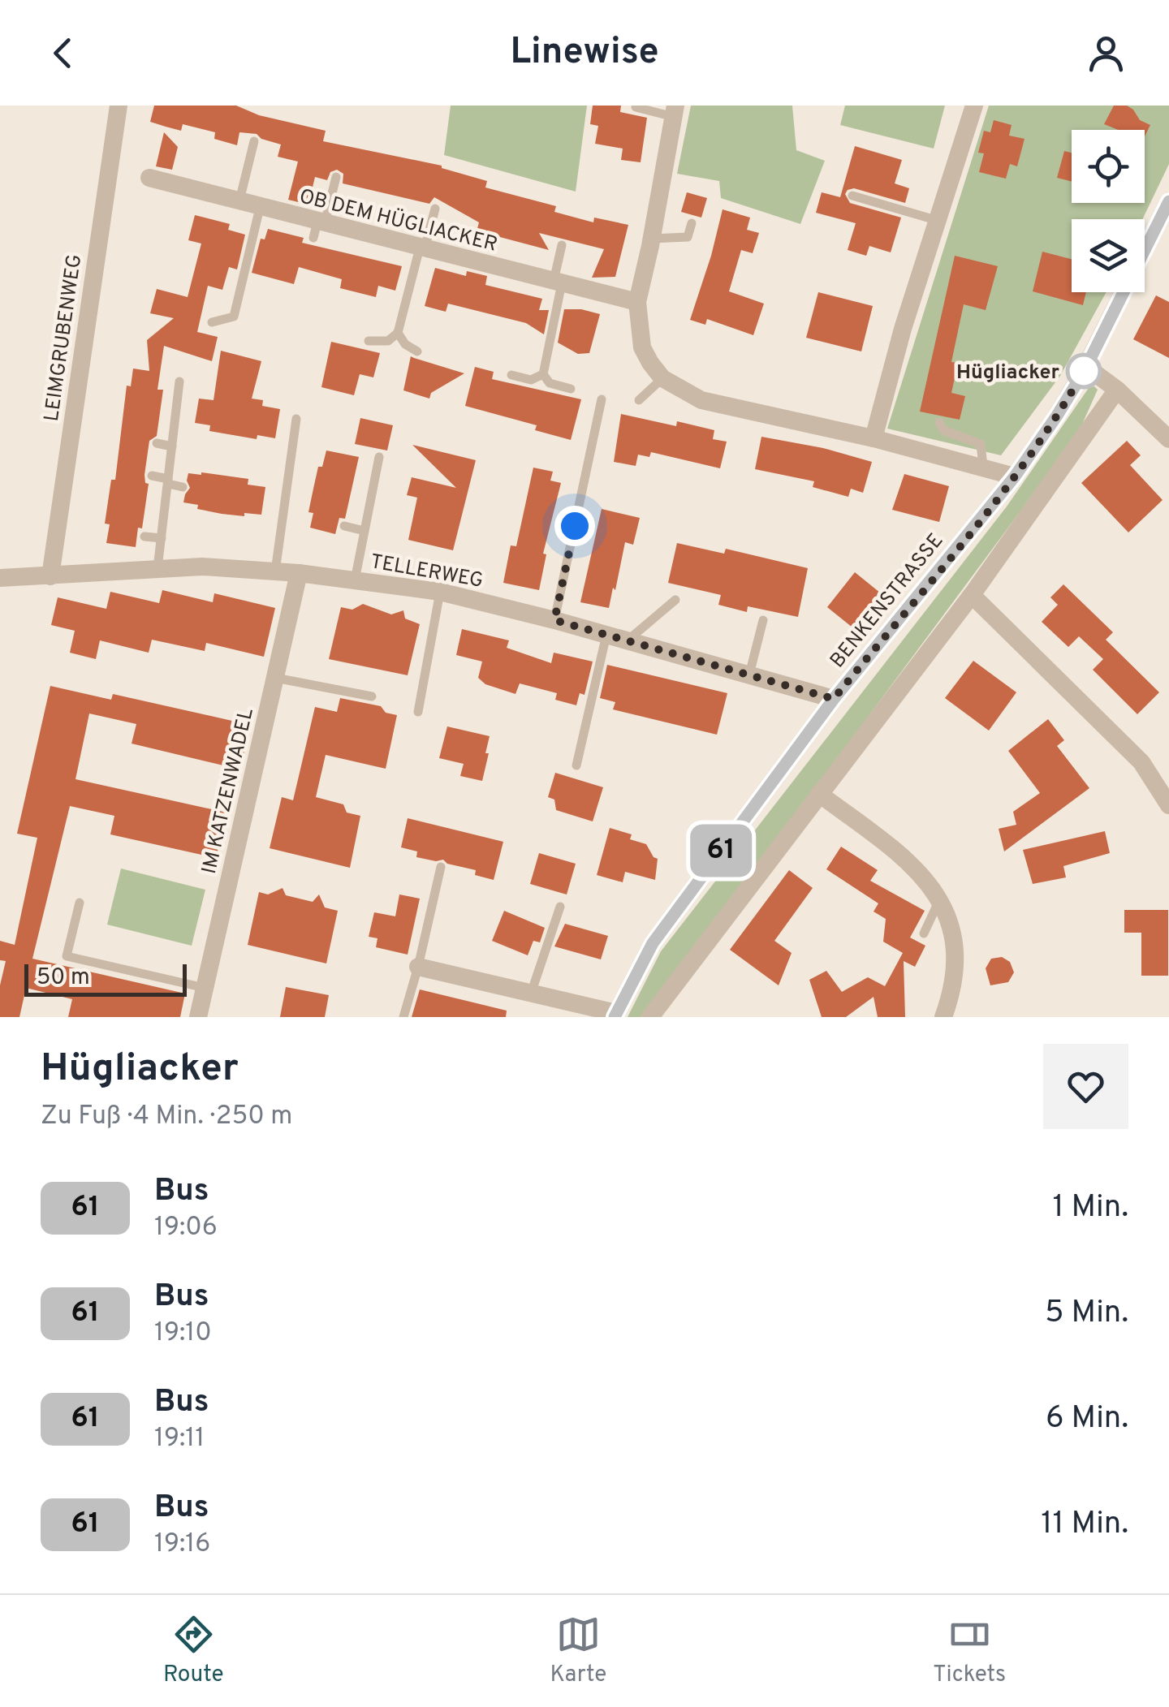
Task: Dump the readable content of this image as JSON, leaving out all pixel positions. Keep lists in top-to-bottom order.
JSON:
{
  "streets": {
    "street": [
      "OB DEM HÜGLIACKER",
      "LEIMGRUBENWEG",
      "TELLERWEG",
      "BENKENSTRASSE",
      "IM KATZENWADEL"
    ]
  },
  "crossings": [
    ["LEIMGRUBENWEG", "TELLERWEG"],
    ["TELLERWEG", "BENKENSTRASSE"],
    ["TELLERWEG", "IM KATZENWADEL"]
  ],
  "places": ["Hügliacker"],
  "lines": ["bus line 61"],
  "scale_bar": "50 m",
  "page": {
    "header": "Linewise",
    "on_map": "61",
    "scale": "50 m",
    "heading": ["Hügliacker", "Zu Fuß · 4 Min. · 250 m"],
    "list": [
      {
        "mark": "61",
        "name": "Bus",
        "note": "19:06",
        "value": "1 Min."
      },
      {
        "mark": "61",
        "name": "Bus",
        "note": "19:10",
        "value": "5 Min."
      },
      {
        "mark": "61",
        "name": "Bus",
        "note": "19:11",
        "value": "6 Min."
      },
      {
        "mark": "61",
        "name": "Bus",
        "note": "19:16",
        "value": "11 Min."
      }
    ],
    "tabs": ["Route", "Karte", "Tickets"]
  }
}
